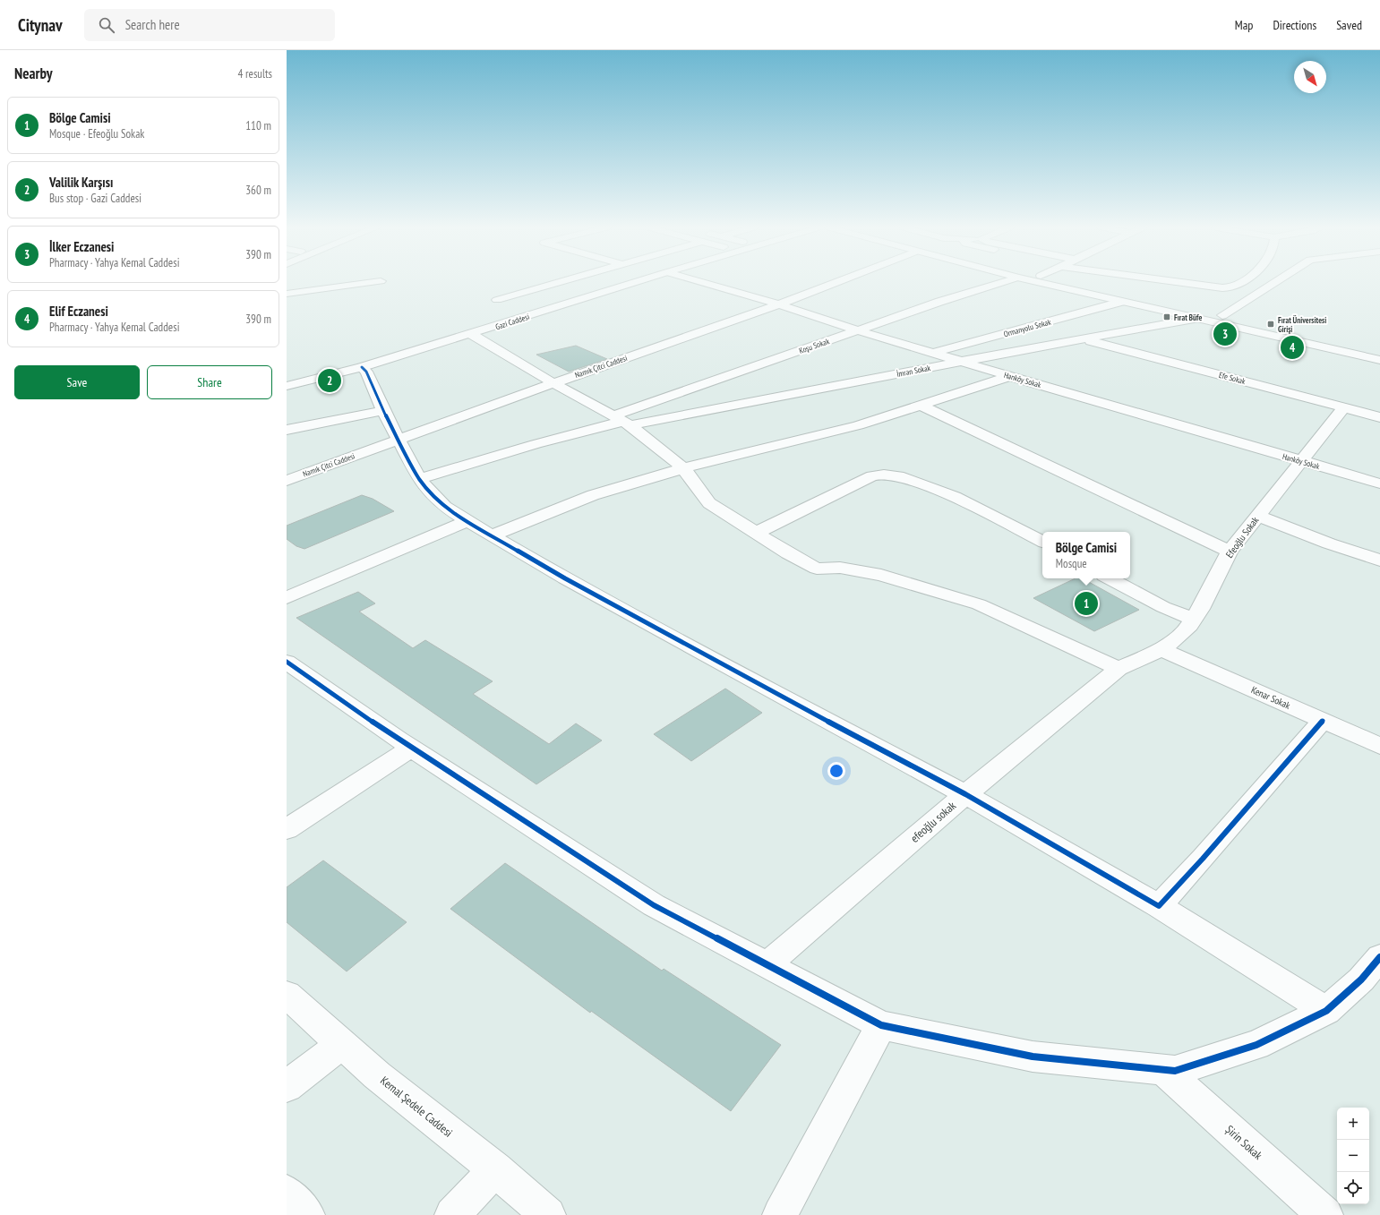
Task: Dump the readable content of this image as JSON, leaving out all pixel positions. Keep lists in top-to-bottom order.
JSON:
{
  "streets": {
    "street": [
      "Gazi Caddesi",
      "Ormanyolu Sokak",
      "Koşu Sokak",
      "Namık Çitci Caddesi",
      "İmran Sokak",
      "Efe Sokak",
      "Hanköy Sokak",
      "Efeoğlu Sokak",
      "Kenar Sokak",
      "efeoğlu sokak",
      "Kemal Şedele Caddesi",
      "Şirin Sokak"
    ]
  },
  "crossings": [
    ["Ormanyolu Sokak", "Hanköy Sokak"],
    ["Koşu Sokak", "İmran Sokak"],
    ["Koşu Sokak", "Hanköy Sokak"],
    ["Namık Çitci Caddesi", "Hanköy Sokak"],
    ["İmran Sokak", "Efe Sokak"],
    ["İmran Sokak", "Hanköy Sokak"],
    ["Efe Sokak", "Efeoğlu Sokak"],
    ["Hanköy Sokak", "Efeoğlu Sokak"],
    ["Efeoğlu Sokak", "Kenar Sokak"],
    ["Efeoğlu Sokak", "efeoğlu sokak"]
  ],
  "places": {
    "transit": ["Fırat Büfe", "Fırat Üniversitesi Girişi"]
  },
  "north": "bottom right",
  "page": {
    "header": "Citynav",
    "search": "Search here",
    "nav": ["Map", "Directions", "Saved"],
    "heading": ["Nearby", "4 results"],
    "list": [
      {
        "mark": "1",
        "name": "Bölge Camisi",
        "note": "Mosque · Efeoğlu Sokak",
        "value": "110 m"
      },
      {
        "mark": "2",
        "name": "Valilik Karşısı",
        "note": "Bus stop · Gazi Caddesi",
        "value": "360 m"
      },
      {
        "mark": "3",
        "name": "İlker Eczanesi",
        "note": "Pharmacy · Yahya Kemal Caddesi",
        "value": "390 m"
      },
      {
        "mark": "4",
        "name": "Elif Eczanesi",
        "note": "Pharmacy · Yahya Kemal Caddesi",
        "value": "390 m"
      }
    ],
    "pins": [
      "3",
      "4",
      "2",
      "1"
    ],
    "buttons": ["Save", "Share"],
    "popup": ["Bölge Camisi", "Mosque"],
    "map_buttons": ["+", "−"]
  }
}
